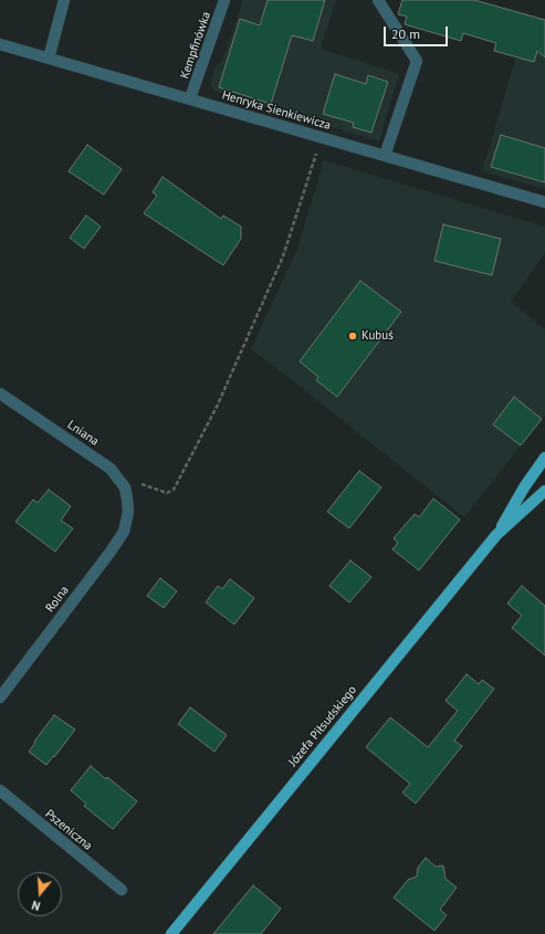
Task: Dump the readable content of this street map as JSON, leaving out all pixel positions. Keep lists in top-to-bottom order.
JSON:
{
  "streets": {
    "main road": ["Józefa Piłsudskiego"],
    "street": [
      "Kempfinówka",
      "Henryka Sienkiewicza",
      "Lniana",
      "Rolna",
      "Pszeniczna"
    ]
  },
  "crossings": [
    ["Kempfinówka", "Henryka Sienkiewicza"],
    ["Lniana", "Rolna"]
  ],
  "places": ["Kubuś"],
  "scale_bar": "20 m",
  "north": "bottom"
}
